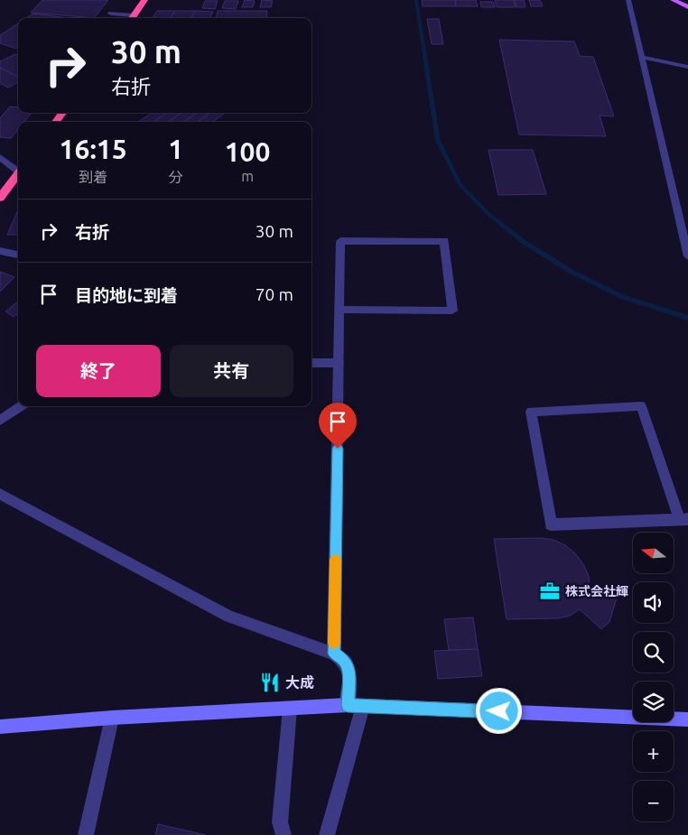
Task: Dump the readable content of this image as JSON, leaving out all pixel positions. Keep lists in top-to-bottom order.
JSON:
{
  "places": {
    "office": ["株式会社輝"],
    "restaurant": ["大成"]
  },
  "north": "left",
  "page": {
    "turn": ["30 m", "右折"],
    "eta": [
      "16:15",
      "到着",
      "1",
      "分",
      "100",
      "m"
    ],
    "list": [
      {
        "name": "右折",
        "value": "30 m"
      },
      {
        "name": "目的地に到着",
        "value": "70 m"
      }
    ],
    "buttons": ["終了", "共有"],
    "map_buttons": ["+", "−"]
  }
}
